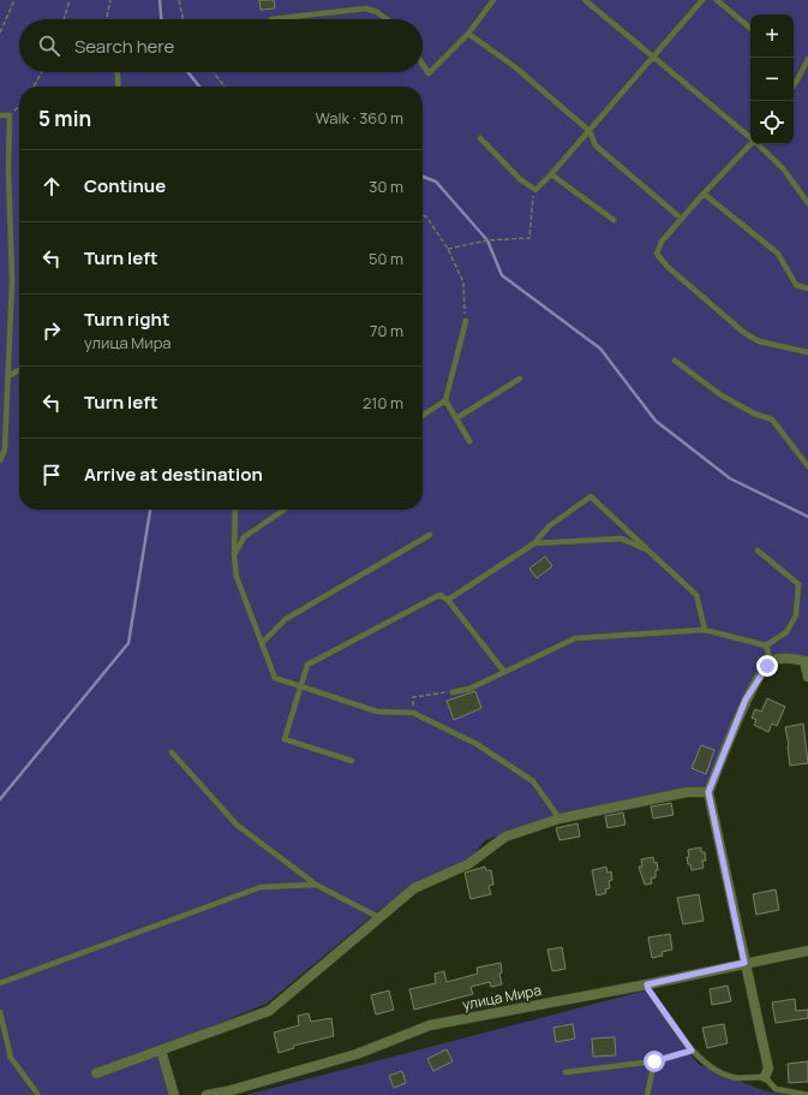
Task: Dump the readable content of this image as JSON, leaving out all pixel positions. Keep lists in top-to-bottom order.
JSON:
{
  "streets": {
    "street": ["улица Мира"]
  },
  "page": {
    "map_buttons": ["+", "−"],
    "search": "Search here",
    "heading": ["5 min", "Walk · 360 m"],
    "list": [
      ["Continue", "30 m"],
      ["Turn left", "50 m"],
      ["Turn right", "улица Мира", "70 m"],
      ["Turn left", "210 m"],
      "Arrive at destination"
    ]
  }
}
